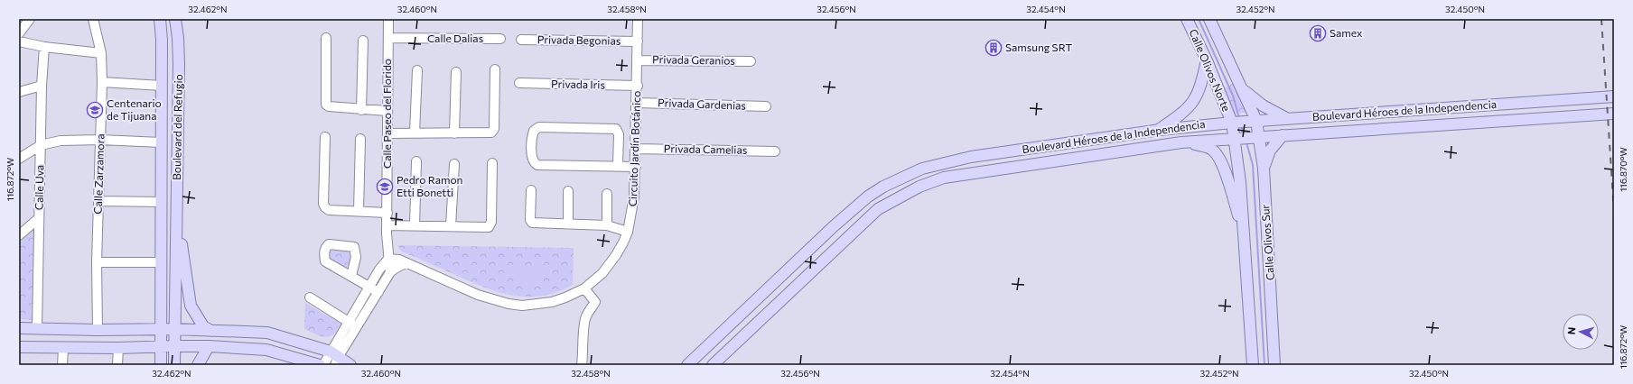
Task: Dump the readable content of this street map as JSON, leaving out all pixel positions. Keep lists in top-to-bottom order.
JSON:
{
  "streets": {
    "main road": [
      "Calle Olivos Norte",
      "Boulevard Héroes de la Independencia",
      "Boulevard del Refugio",
      "Calle Olivos Sur"
    ],
    "street": [
      "Calle Dalias",
      "Privada Begonias",
      "Privada Geranios",
      "Privada Iris",
      "Privada Gardenias",
      "Calle Paseo del Florido",
      "Circuito Jardín Botánico",
      "Privada Camelias",
      "Calle Zarzamora",
      "Calle Uva"
    ]
  },
  "crossings": [
    ["Calle Dalias", "Calle Paseo del Florido"],
    ["Privada Begonias", "Circuito Jardín Botánico"],
    ["Privada Geranios", "Circuito Jardín Botánico"],
    ["Calle Olivos Norte", "Boulevard Héroes de la Independencia"],
    ["Calle Olivos Norte", "Calle Olivos Sur"],
    ["Privada Iris", "Circuito Jardín Botánico"],
    ["Privada Gardenias", "Circuito Jardín Botánico"],
    ["Boulevard Héroes de la Independencia", "Calle Olivos Sur"],
    ["Calle Paseo del Florido", "Circuito Jardín Botánico"],
    ["Circuito Jardín Botánico", "Privada Camelias"]
  ],
  "places": {
    "building": ["Samex", "Samsung SRT"],
    "school or university": ["Centenario de Tijuana", "Pedro Ramon Etti Bonetti"]
  },
  "north": "left",
  "coordinates": [
    "32.462°N",
    "32.460°N",
    "32.458°N",
    "32.456°N",
    "32.454°N",
    "32.452°N",
    "32.450°N",
    "116.870°W",
    "116.872°W"
  ]
}
